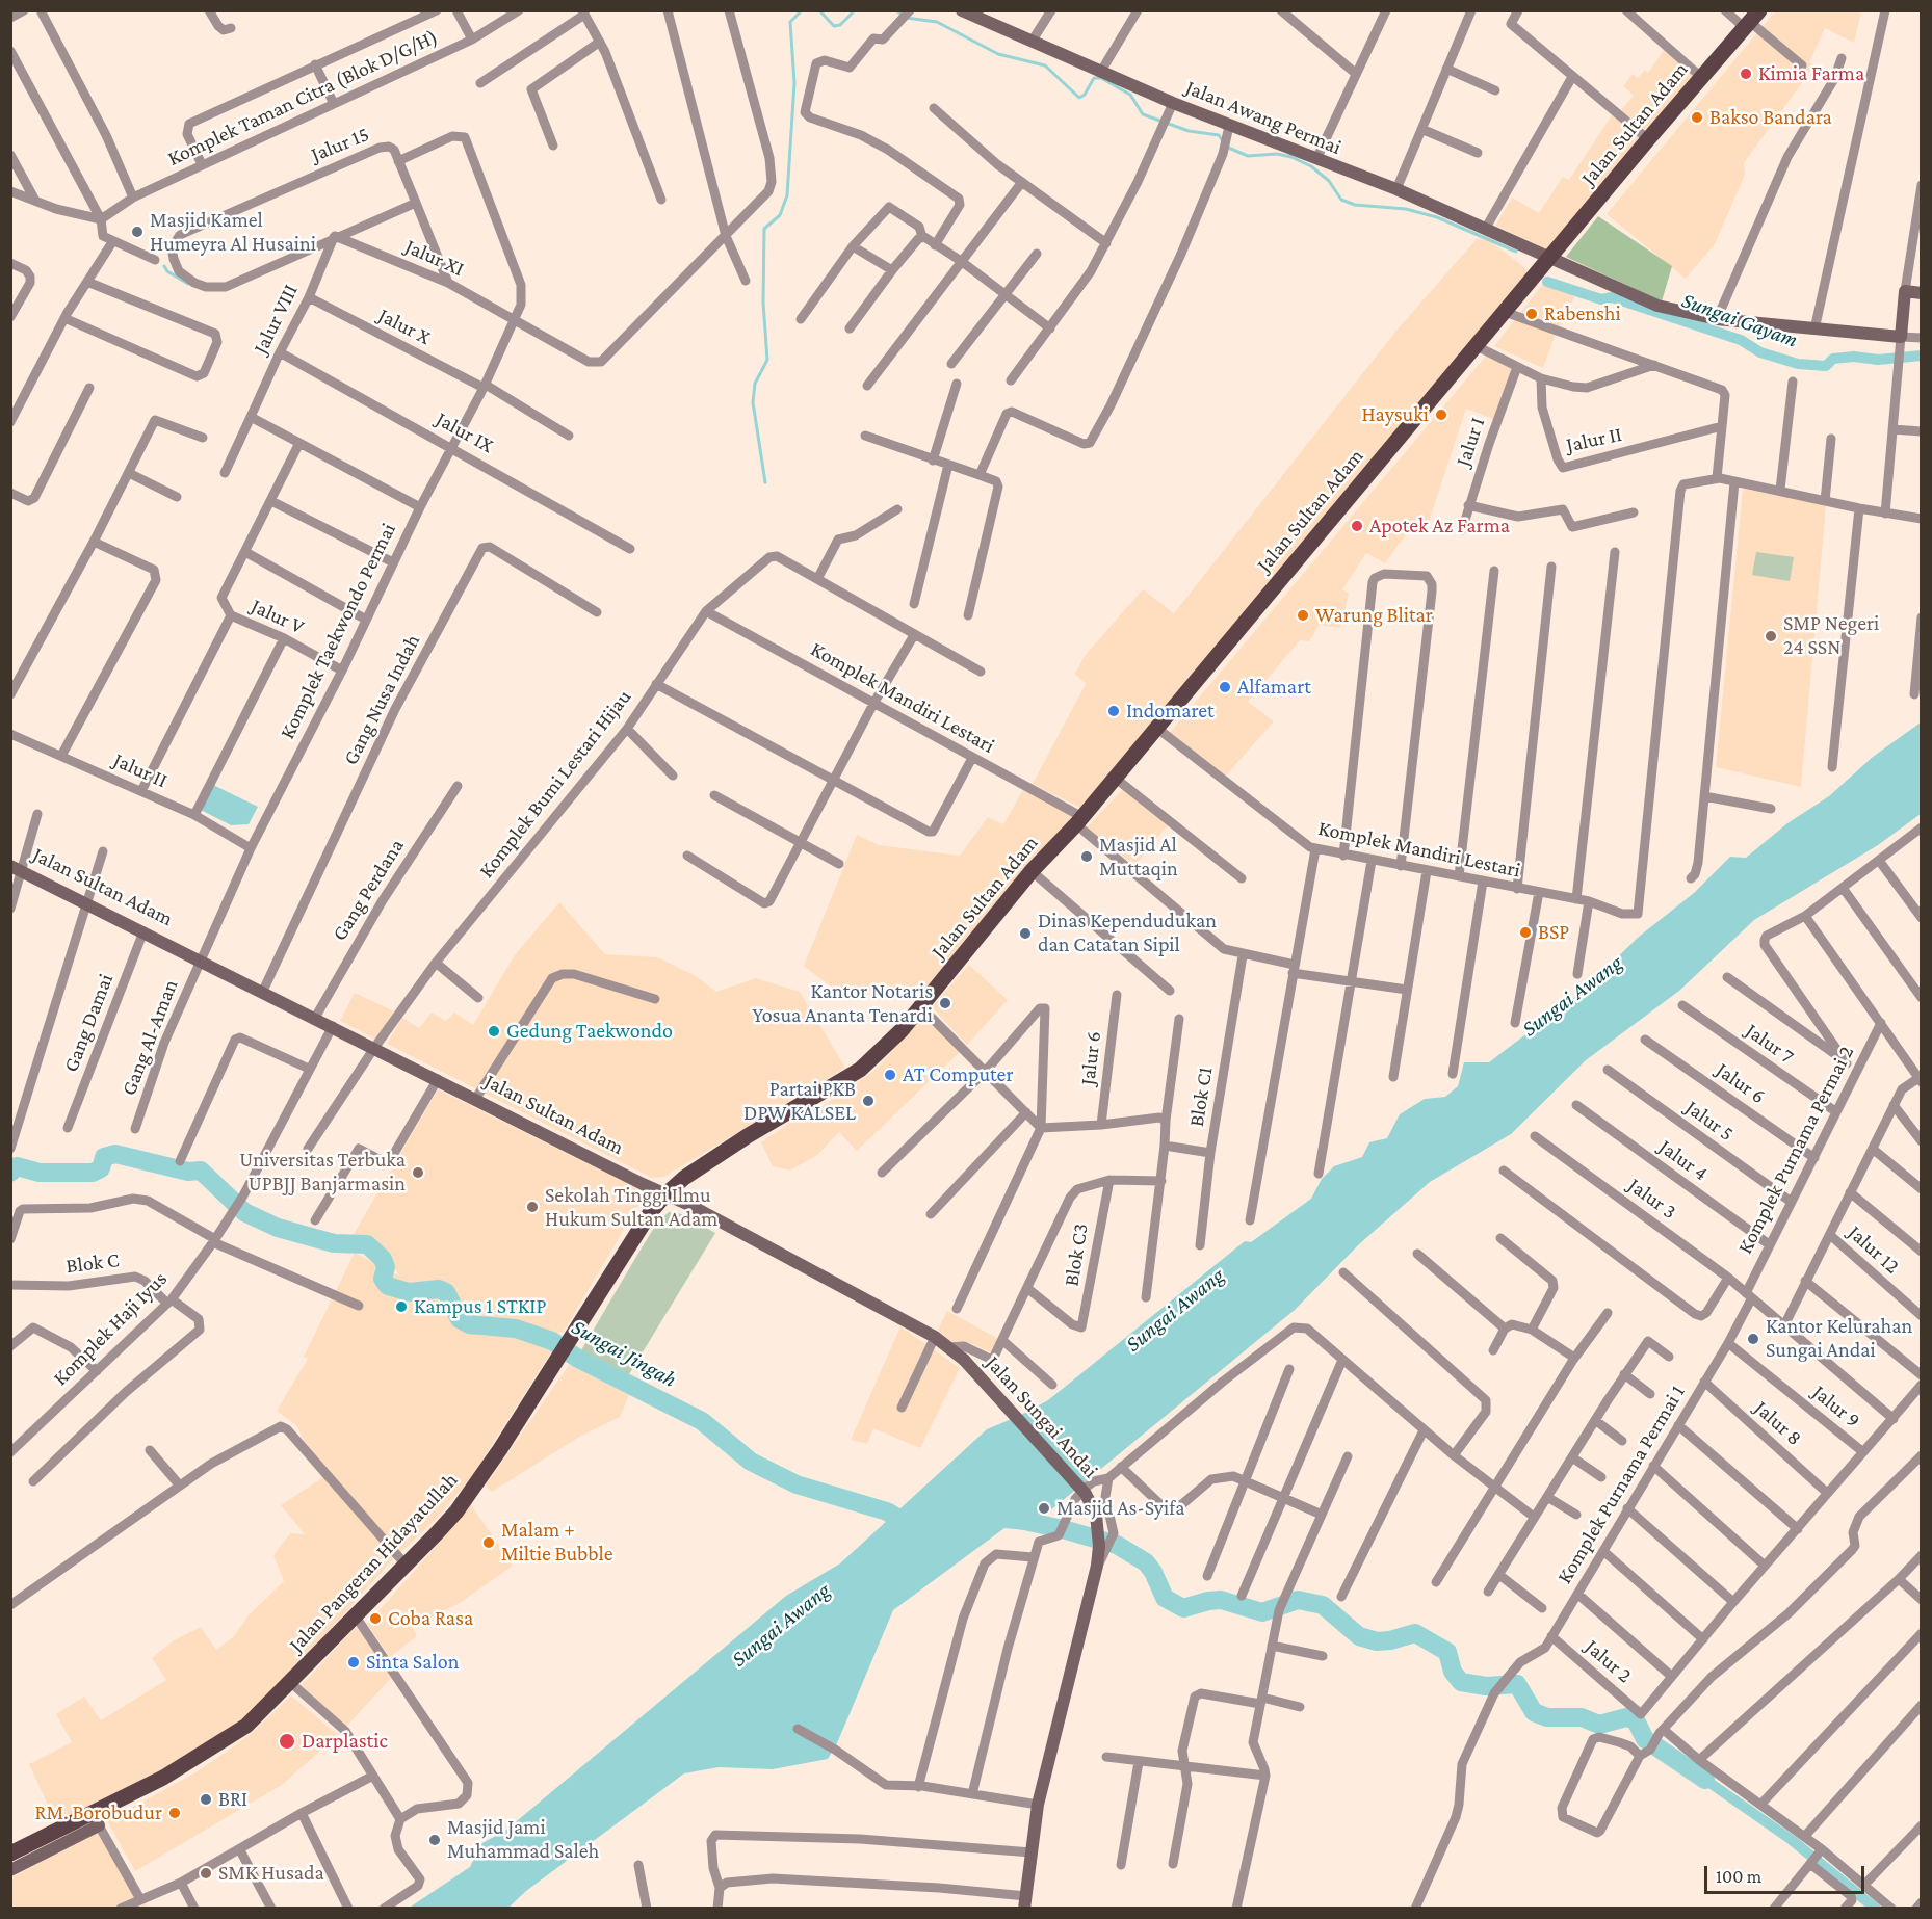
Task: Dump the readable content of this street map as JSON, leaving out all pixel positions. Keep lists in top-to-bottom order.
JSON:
{
  "streets": {
    "main road": ["Jalan Sultan Adam", "Jalan Pangeran Hidayatullah"],
    "street": [
      "Komplek Taman Citra (Blok D/G/H)",
      "Jalan Awang Permai",
      "Jalur 15",
      "Jalur XI",
      "Jalur VIII",
      "Jalur X",
      "Jalur IX",
      "Jalur II",
      "Jalur I",
      "Jalur V",
      "Komplek Taekwondo Permai",
      "Komplek Mandiri Lestari",
      "Gang Nusa Indah",
      "Komplek Bumi Lestari Hijau",
      "Gang Perdana",
      "Gang Damai",
      "Gang Al-Aman",
      "Jalur 7",
      "Jalur 6",
      "Blok C1",
      "Jalur 5",
      "Komplek Purnama Permai 2",
      "Jalur 4",
      "Jalur 3",
      "Jalur 12",
      "Blok C3",
      "Blok C",
      "Komplek Haji Iyus",
      "Jalur 9",
      "Jalan Sungai Andai",
      "Jalur 8",
      "Komplek Purnama Permai 1",
      "Jalur 2"
    ]
  },
  "crossings": [
    ["Jalan Awang Permai", "Jalan Sultan Adam"],
    ["Jalan Sultan Adam", "Komplek Taekwondo Permai"],
    ["Jalan Sultan Adam", "Komplek Mandiri Lestari"],
    ["Jalan Sultan Adam", "Gang Nusa Indah"],
    ["Jalan Sultan Adam", "Komplek Bumi Lestari Hijau"],
    ["Jalan Sultan Adam", "Gang Perdana"],
    ["Jalan Sultan Adam", "Gang Damai"],
    ["Jalan Sultan Adam", "Gang Al-Aman"],
    ["Jalan Sultan Adam", "Komplek Haji Iyus"],
    ["Jalan Sultan Adam", "Jalan Sungai Andai"],
    ["Jalan Sultan Adam", "Jalan Pangeran Hidayatullah"],
    ["Jalur 15", "Jalur XI"],
    ["Jalur 15", "Jalur VIII"],
    ["Jalur XI", "Jalur VIII"],
    ["Jalur XI", "Komplek Taekwondo Permai"],
    ["Jalur VIII", "Jalur X"],
    ["Jalur VIII", "Jalur IX"],
    ["Jalur X", "Komplek Taekwondo Permai"],
    ["Jalur IX", "Komplek Taekwondo Permai"],
    ["Jalur II", "Komplek Taekwondo Permai"],
    ["Jalur V", "Komplek Taekwondo Permai"],
    ["Komplek Taekwondo Permai", "Gang Al-Aman"],
    ["Komplek Mandiri Lestari", "Komplek Bumi Lestari Hijau"],
    ["Komplek Mandiri Lestari", "Blok C1"],
    ["Jalur 7", "Komplek Purnama Permai 2"],
    ["Jalur 6", "Komplek Purnama Permai 2"],
    ["Jalur 5", "Komplek Purnama Permai 2"],
    ["Komplek Purnama Permai 2", "Jalur 4"],
    ["Komplek Purnama Permai 2", "Jalur 3"],
    ["Komplek Purnama Permai 2", "Komplek Purnama Permai 1"],
    ["Jalur 3", "Komplek Purnama Permai 1"],
    ["Blok C", "Komplek Haji Iyus"],
    ["Jalur 9", "Komplek Purnama Permai 1"],
    ["Jalan Sungai Andai", "Jalan Pangeran Hidayatullah"],
    ["Jalur 8", "Komplek Purnama Permai 1"],
    ["Komplek Purnama Permai 1", "Jalur 2"]
  ],
  "water": ["Sungai Gayam", "Sungai Awang", "Sungai Jingah"],
  "places": [
    "Kimia Farma",
    "Bakso Bandara",
    "Masjid Kamel Humeyra Al Husaini",
    "Rabenshi",
    "Haysuki",
    "Apotek Az Farma",
    "Warung Blitar",
    "SMP Negeri 24 SSN",
    "Alfamart",
    "Indomaret",
    "Masjid Al Muttaqin",
    "BSP",
    "Dinas Kependudukan dan Catatan Sipil",
    "Kantor Notaris Yosua Ananta Tenardi",
    "Gedung Taekwondo",
    "AT Computer",
    "Partai PKB DPW KALSEL",
    "Universitas Terbuka UPBJJ Banjarmasin",
    "Sekolah Tinggi Ilmu Hukum Sultan Adam",
    "Kampus 1 STKIP",
    "Kantor Kelurahan Sungai Andai",
    "Masjid As-Syifa",
    "Malam + Miltie Bubble",
    "Coba Rasa",
    "Sinta Salon",
    "Darplastic",
    "BRI",
    "RM. Borobudur",
    "Masjid Jami Muhammad Saleh",
    "SMK Husada"
  ],
  "scale_bar": "100 m"
}
